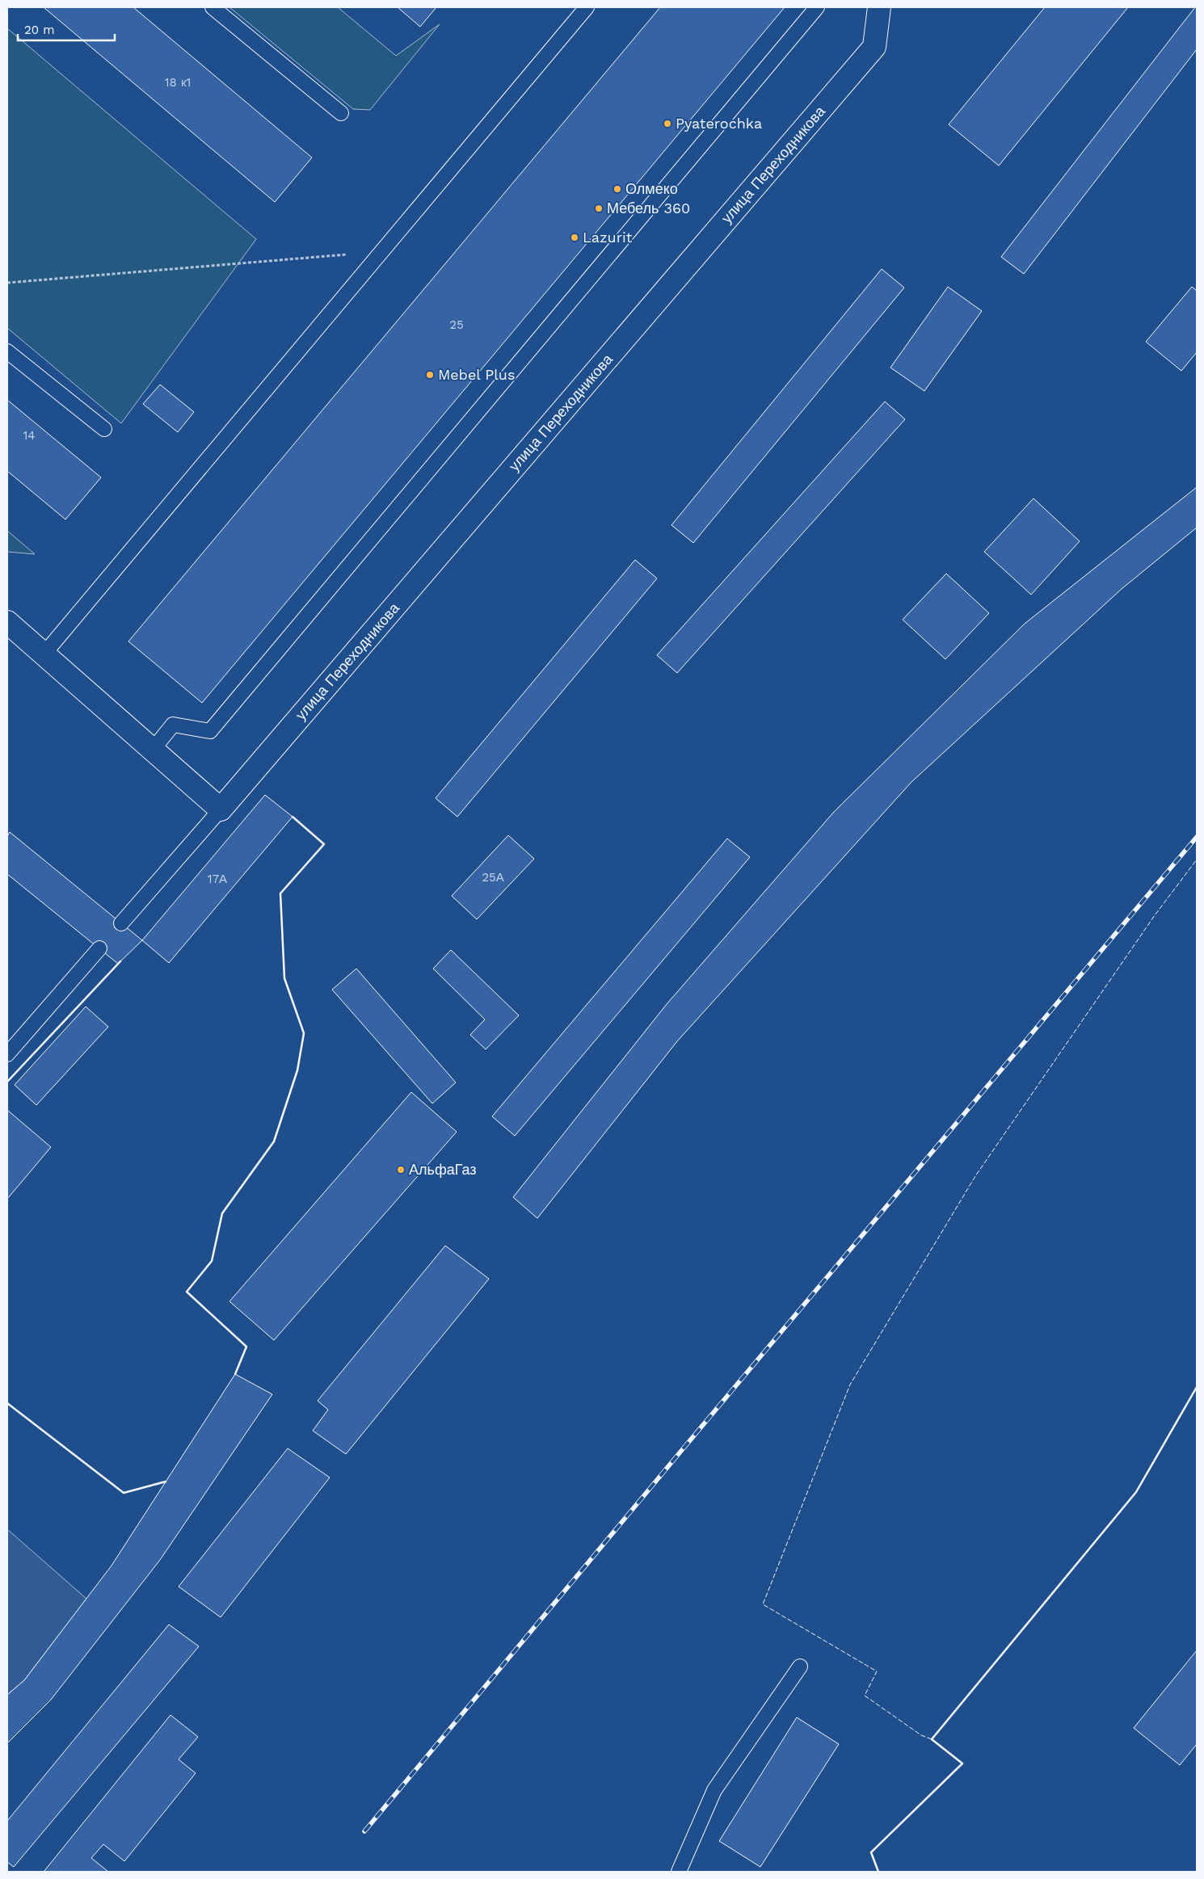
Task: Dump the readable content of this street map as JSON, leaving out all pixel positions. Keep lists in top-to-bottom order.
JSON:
{
  "streets": {
    "street": ["улица Переходникова"]
  },
  "places": [
    "Pyaterochka",
    "Олмеко",
    "Мебель 360",
    "Lazurit",
    "Mebel Plus",
    "АльфаГаз"
  ],
  "house_numbers": [
    "18 к1",
    "25",
    "14",
    "25А",
    "17А"
  ],
  "scale_bar": "20 m"
}
